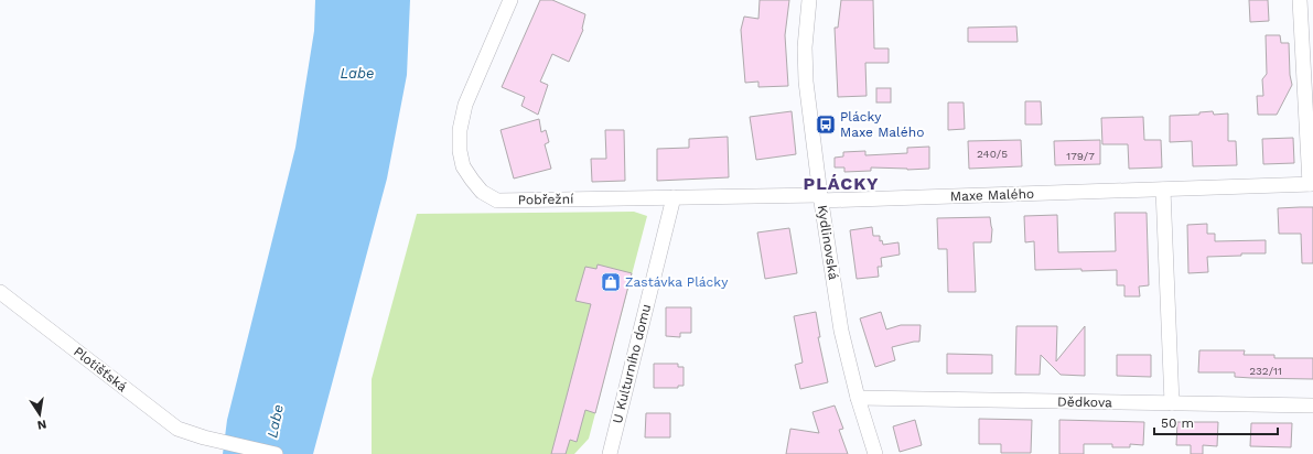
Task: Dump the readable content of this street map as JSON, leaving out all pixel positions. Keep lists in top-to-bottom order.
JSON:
{
  "streets": {
    "street": [
      "Maxe Malého",
      "Pobřežní",
      "Kydlinovská",
      "U Kulturního domu",
      "Plotišťská",
      "Dědkova"
    ]
  },
  "crossings": [
    ["Maxe Malého", "Pobřežní"],
    ["Maxe Malého", "Kydlinovská"],
    ["Pobřežní", "Kydlinovská"],
    ["Pobřežní", "U Kulturního domu"],
    ["Kydlinovská", "Dědkova"]
  ],
  "districts": ["PLÁCKY"],
  "water": ["Labe"],
  "places": {
    "bus stop": ["Plácky Maxe Malého"],
    "shop": ["Zastávka Plácky"]
  },
  "house_numbers": ["240/5", "179/7", "232/11"],
  "scale_bar": "50 m",
  "north": "bottom"
}
